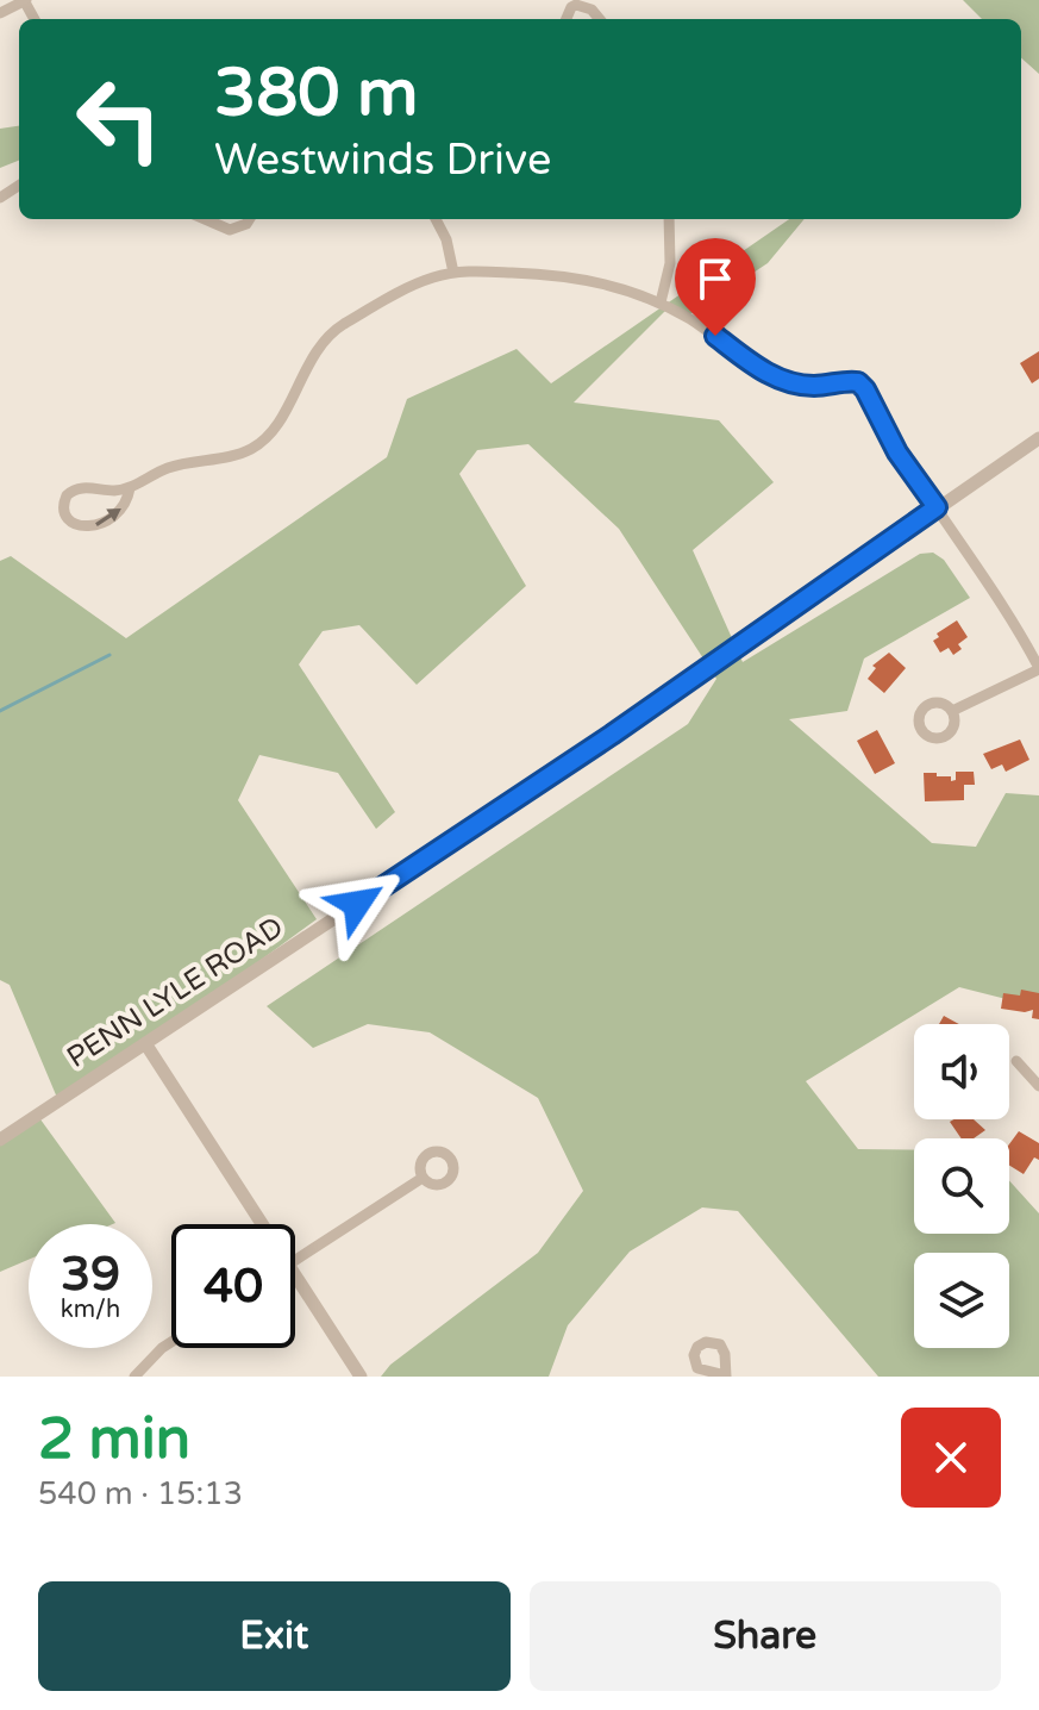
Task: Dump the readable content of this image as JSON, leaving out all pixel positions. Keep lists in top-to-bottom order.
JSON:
{
  "streets": {
    "street": ["PENN LYLE ROAD"]
  },
  "page": {
    "turn": ["380 m", "Westwinds Drive"],
    "speed": "39 km/h",
    "limit": "40",
    "heading": ["2 min", "540 m · 15:13"],
    "buttons": ["Exit", "Share"]
  }
}
